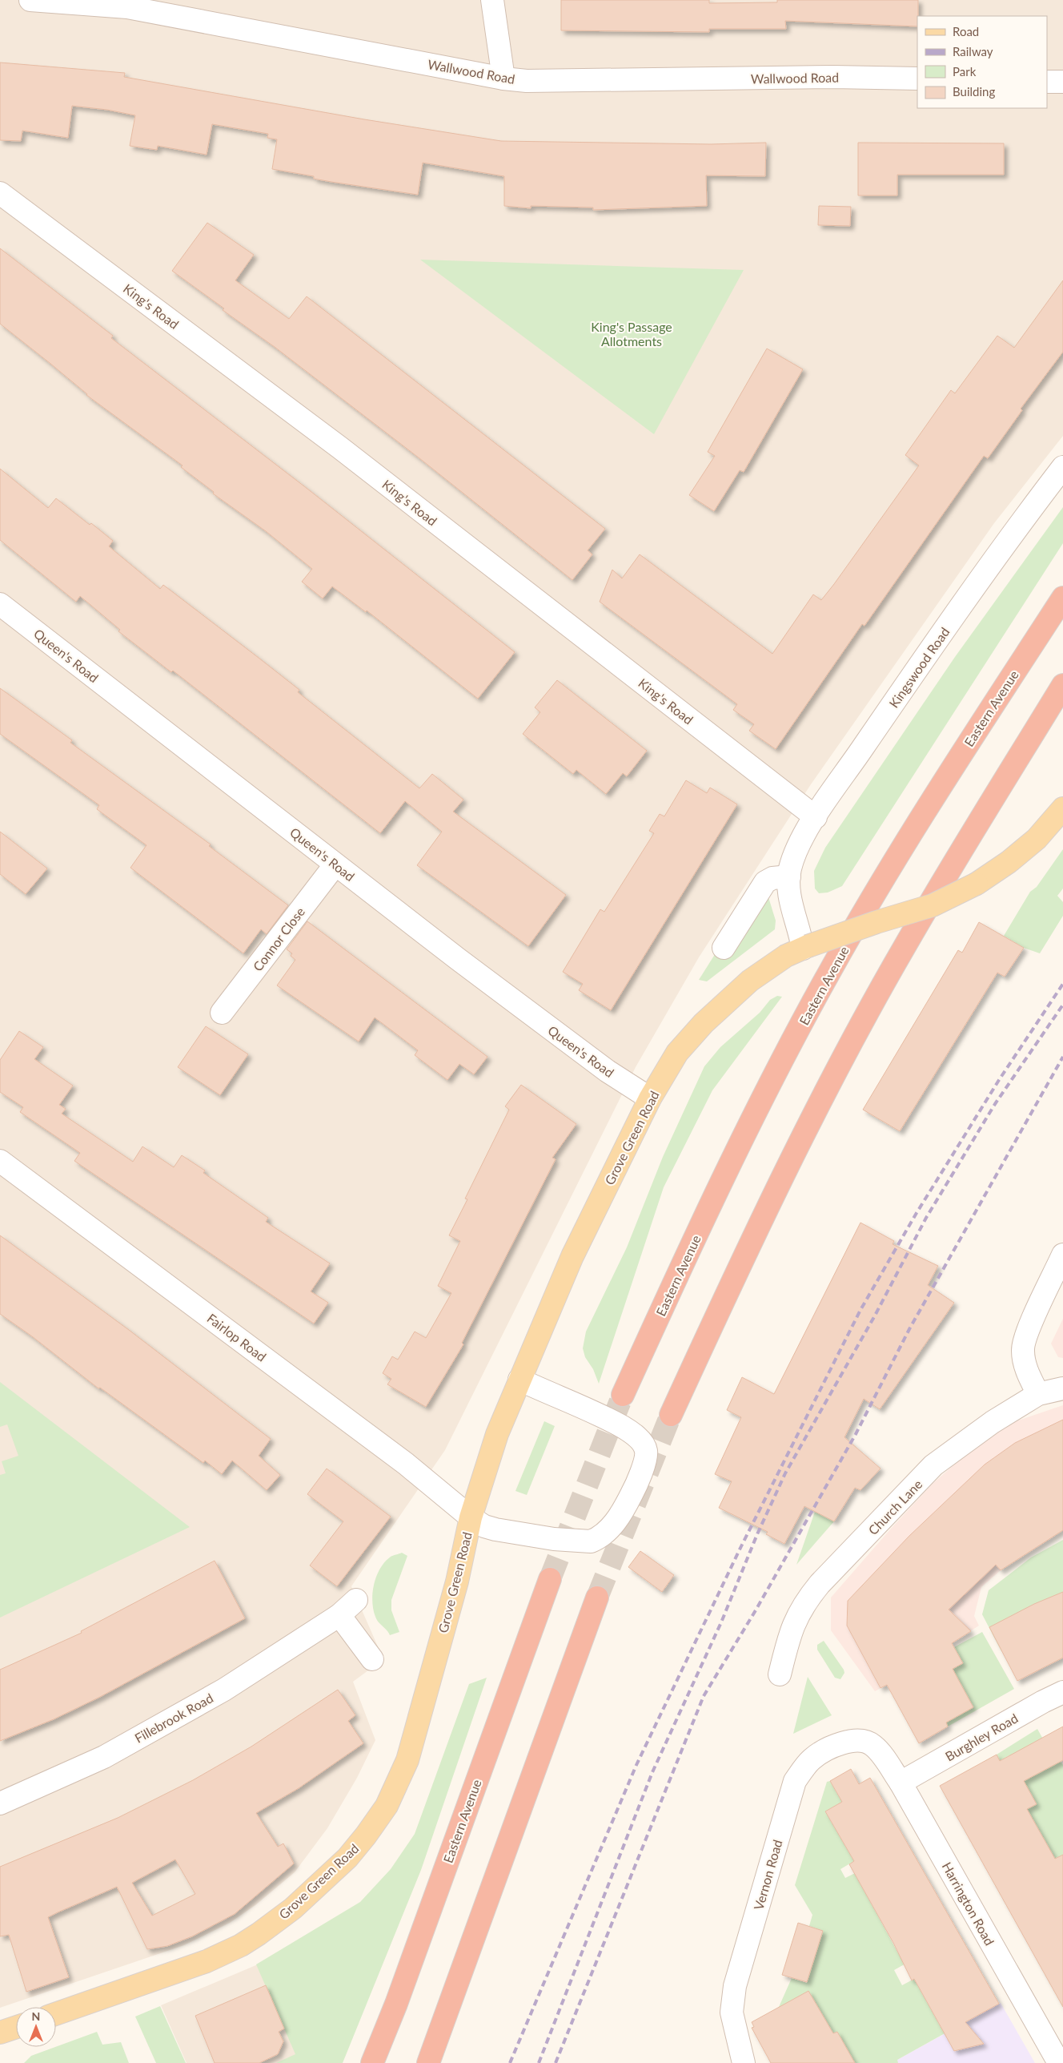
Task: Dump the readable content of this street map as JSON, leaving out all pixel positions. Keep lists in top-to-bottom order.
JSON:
{
  "streets": {
    "highway": ["Eastern Avenue"],
    "main road": ["Grove Green Road"],
    "street": [
      "Wallwood Road",
      "King's Road",
      "Queen's Road",
      "Kingswood Road",
      "Connor Close",
      "Fairlop Road",
      "Church Lane",
      "Fillebrook Road",
      "Burghley Road",
      "Vernon Road",
      "Harrington Road"
    ]
  },
  "crossings": [
    ["King's Road", "Kingswood Road"],
    ["Queen's Road", "Connor Close"],
    ["Queen's Road", "Grove Green Road"],
    ["Kingswood Road", "Grove Green Road"],
    ["Grove Green Road", "Fairlop Road"],
    ["Burghley Road", "Harrington Road"],
    ["Vernon Road", "Harrington Road"]
  ],
  "parks": ["King's Passage Allotments"],
  "legend": [
    "Road",
    "Railway",
    "Park",
    "Building"
  ],
  "north": "top"
}
